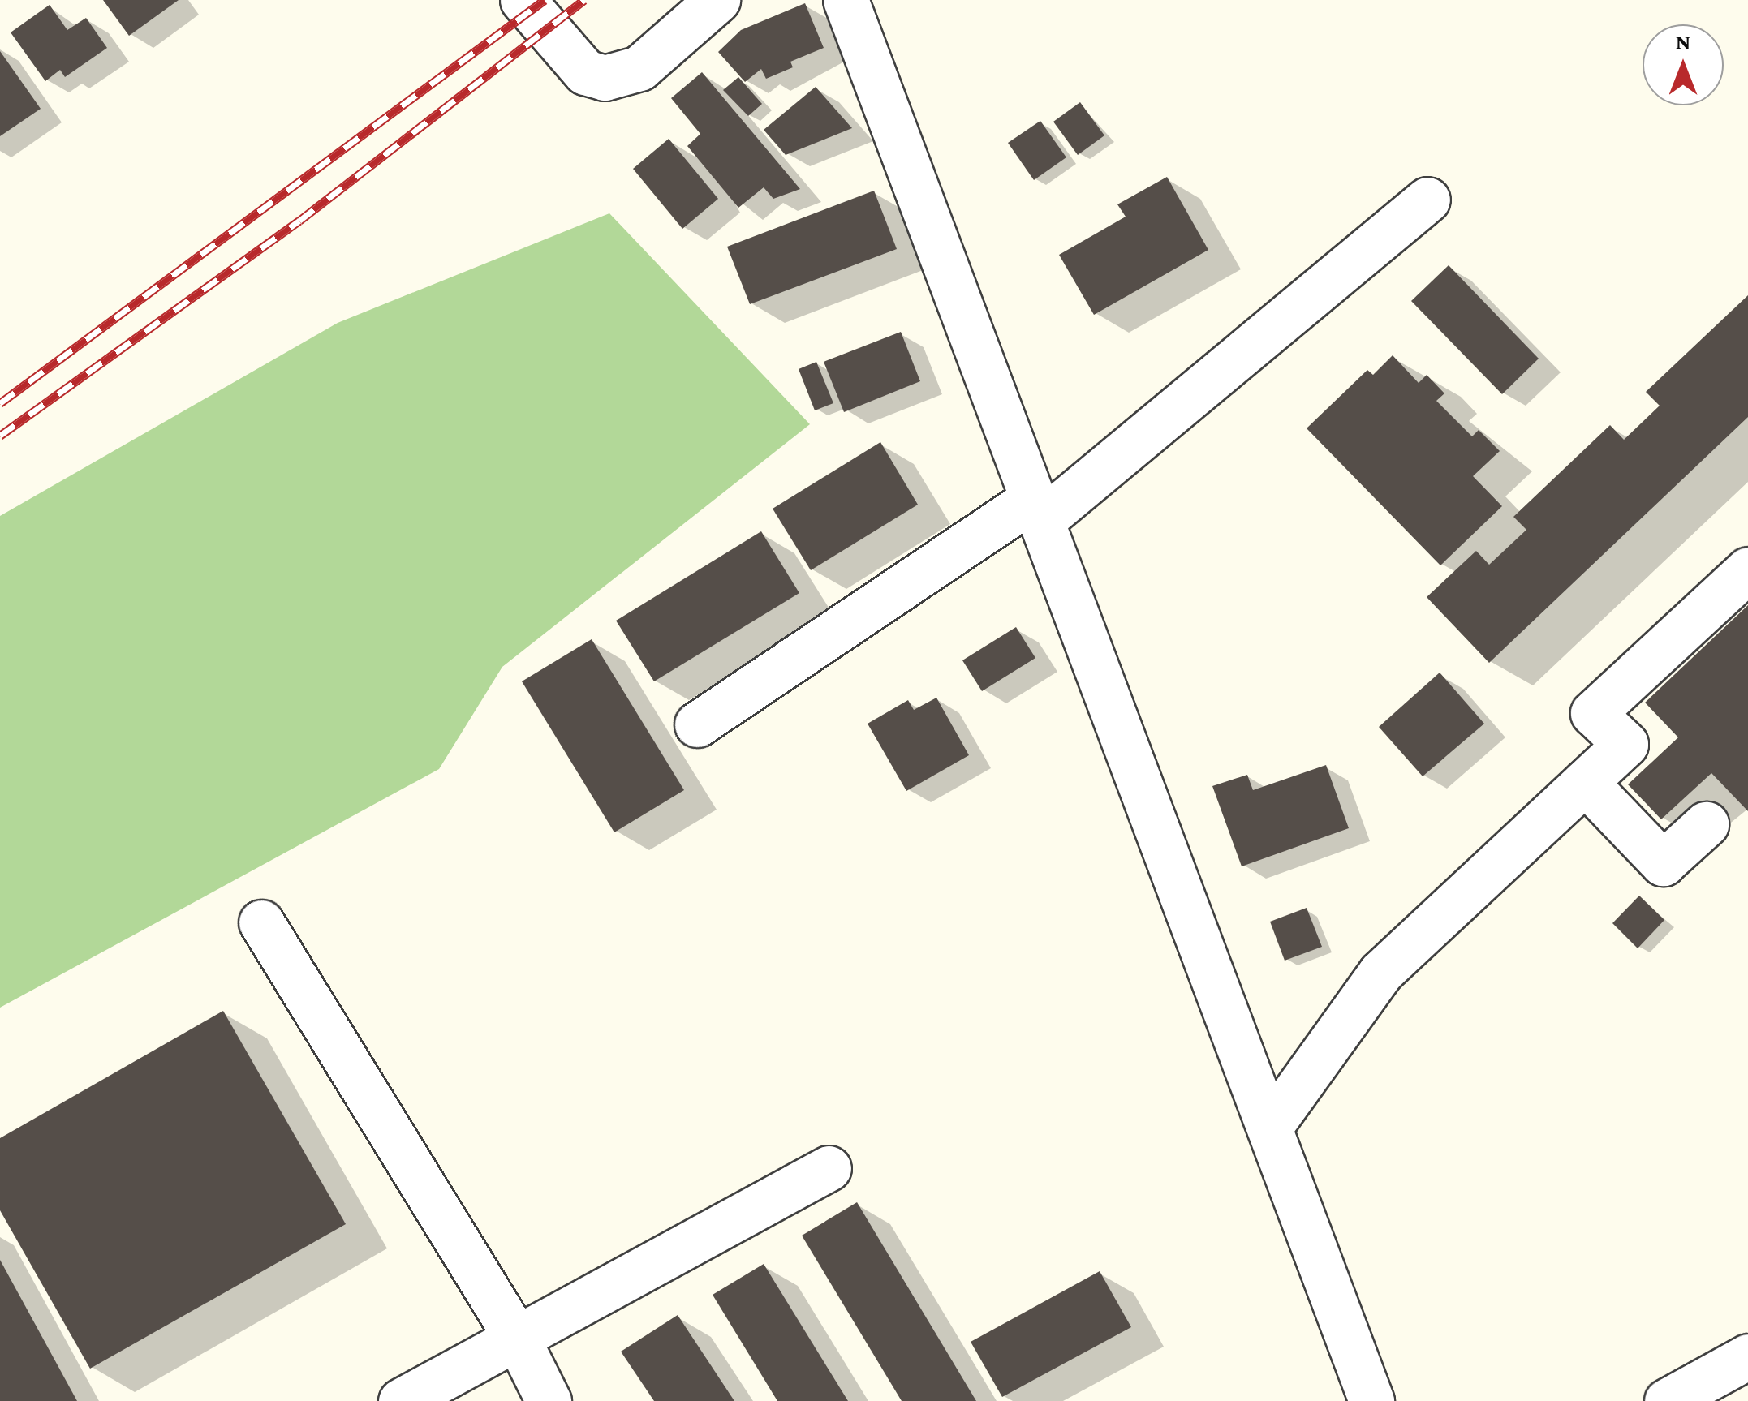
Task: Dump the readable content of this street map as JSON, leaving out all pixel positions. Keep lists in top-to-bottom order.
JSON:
{
  "north": "top"
}
